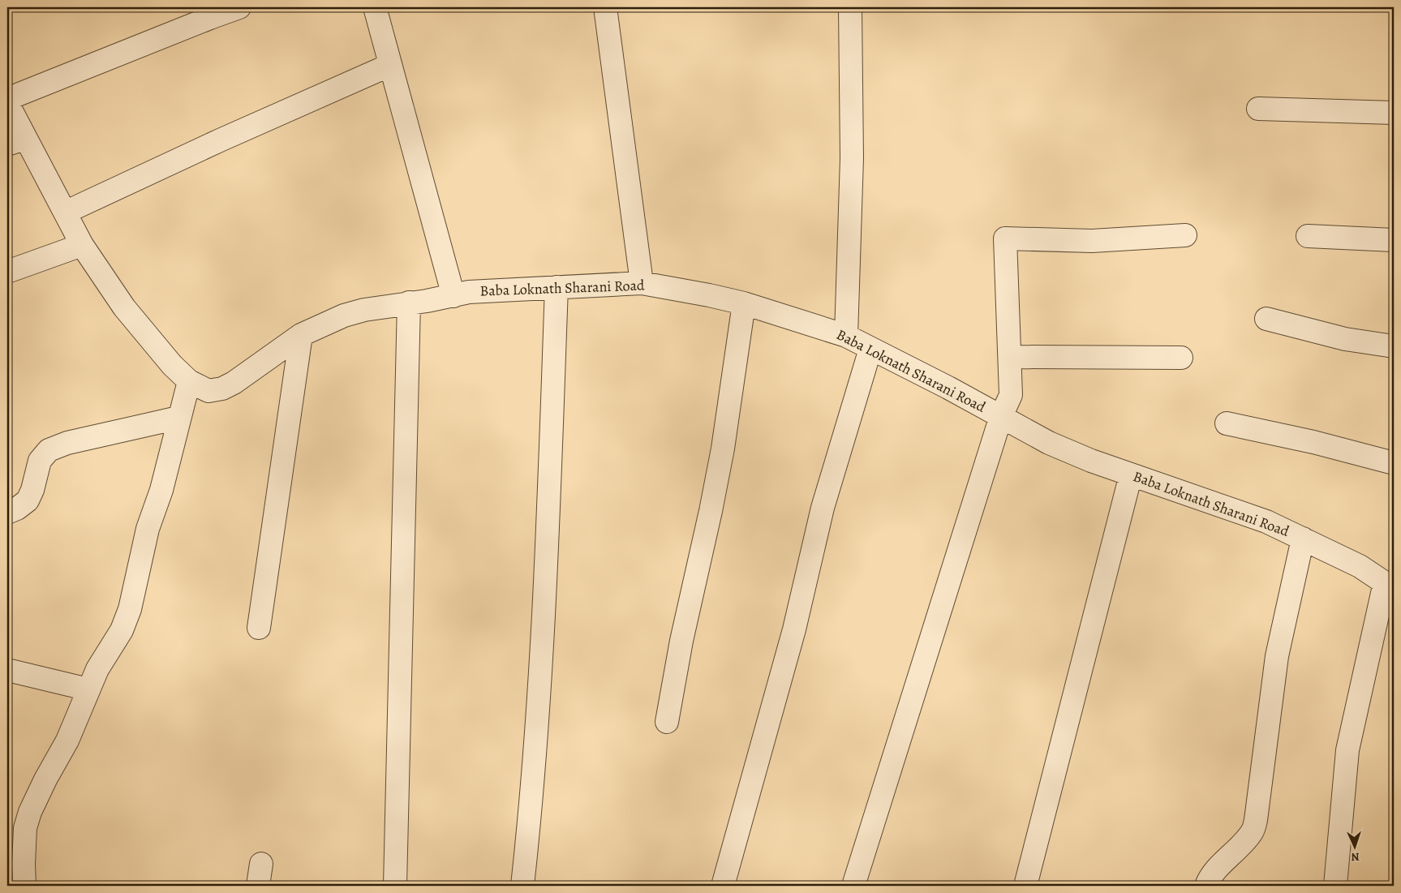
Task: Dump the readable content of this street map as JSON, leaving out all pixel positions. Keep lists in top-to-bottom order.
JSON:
{
  "streets": {
    "street": ["Baba Loknath Sharani Road"]
  },
  "north": "bottom"
}
